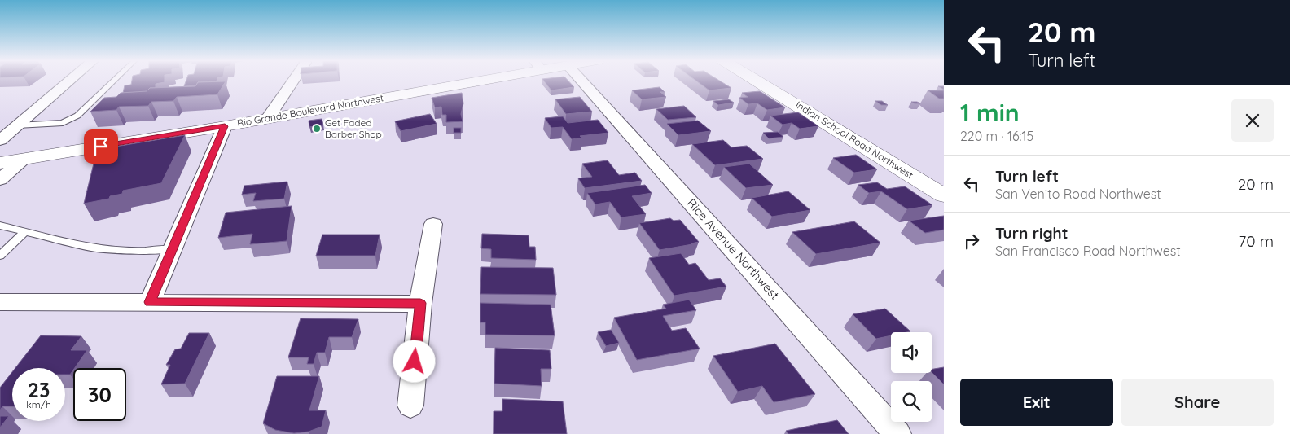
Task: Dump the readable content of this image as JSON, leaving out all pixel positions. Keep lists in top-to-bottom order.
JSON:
{
  "streets": {
    "main road": ["Rio Grande Boulevard Northwest", "Indian School Road Northwest"],
    "street": ["Rice Avenue Northwest"]
  },
  "places": ["Get Faded Barber Shop"],
  "page": {
    "turn": ["20 m", "Turn left"],
    "heading": ["1 min", "220 m · 16:15"],
    "list": [
      {
        "name": "Turn left",
        "note": "San Venito Road Northwest",
        "value": "20 m"
      },
      {
        "name": "Turn right",
        "note": "San Francisco Road Northwest",
        "value": "70 m"
      }
    ],
    "speed": "23 km/h",
    "limit": "30",
    "buttons": ["Exit", "Share"]
  }
}
